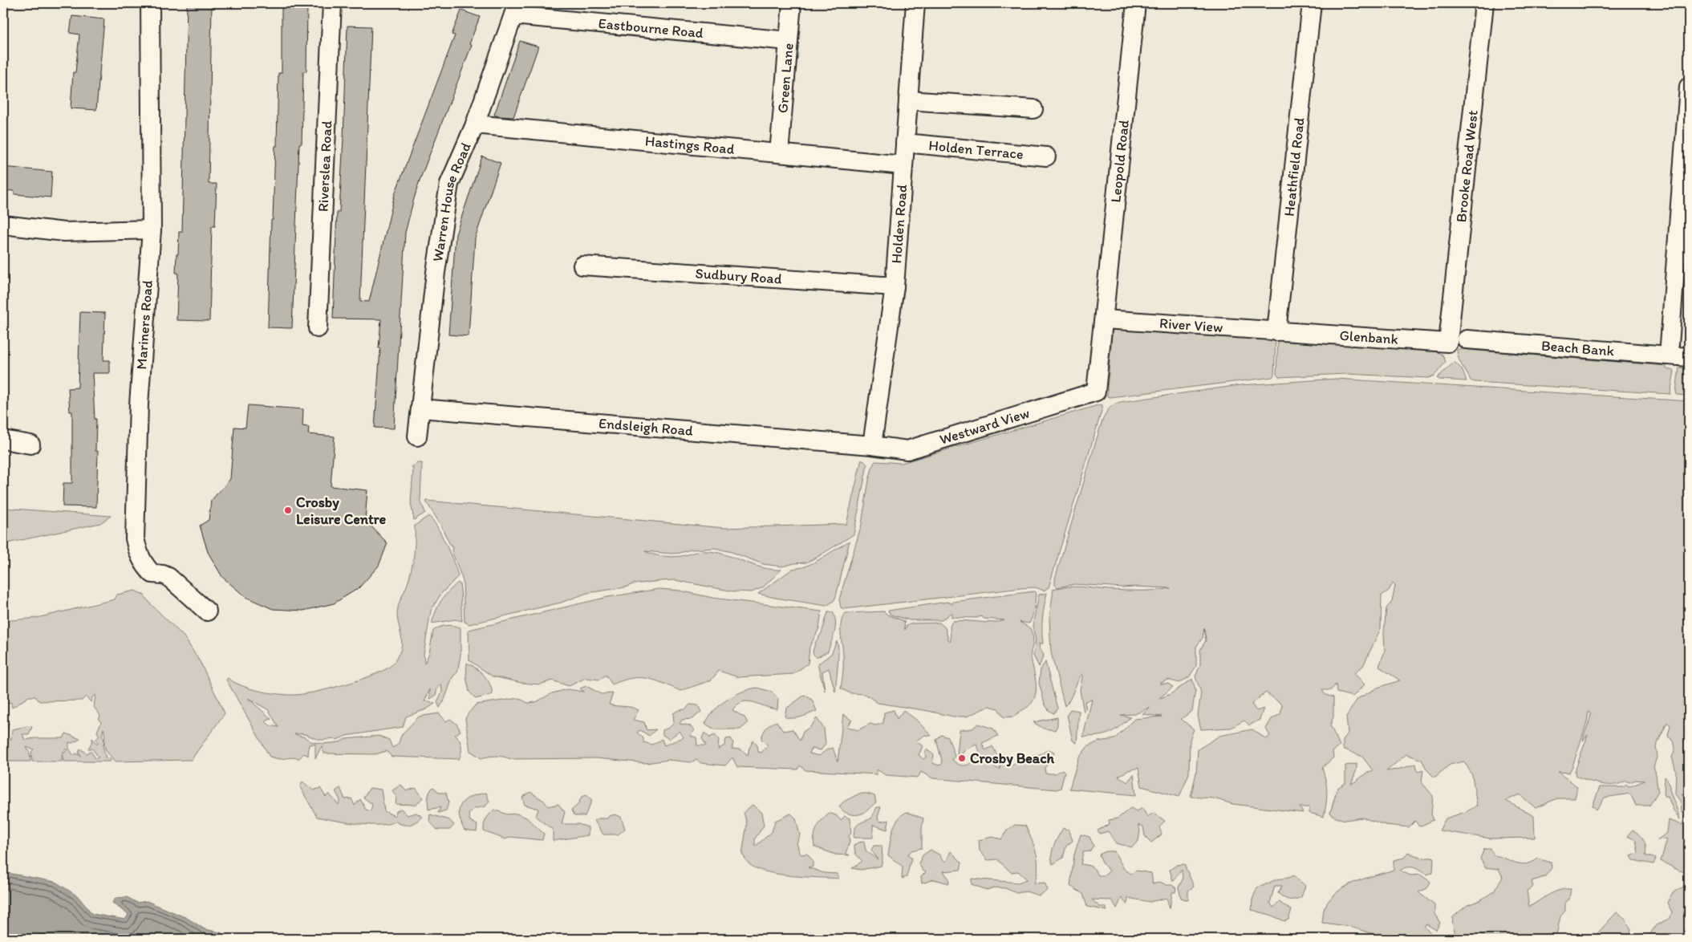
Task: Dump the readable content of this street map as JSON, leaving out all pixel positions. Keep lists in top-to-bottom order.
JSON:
{
  "streets": {
    "street": [
      "Eastbourne Road",
      "Green Lane",
      "Hastings Road",
      "Holden Terrace",
      "Leopold Road",
      "Riverslea Road",
      "Brooke Road West",
      "Heathfield Road",
      "Warren House Road",
      "Holden Road",
      "Sudbury Road",
      "Mariners Road",
      "River View",
      "Glenbank",
      "Beach Bank",
      "Westward View",
      "Endsleigh Road"
    ]
  },
  "crossings": [
    ["Eastbourne Road", "Green Lane"],
    ["Eastbourne Road", "Warren House Road"],
    ["Green Lane", "Hastings Road"],
    ["Hastings Road", "Warren House Road"],
    ["Hastings Road", "Holden Road"],
    ["Holden Terrace", "Holden Road"],
    ["Leopold Road", "River View"],
    ["Leopold Road", "Westward View"],
    ["Brooke Road West", "Glenbank"],
    ["Heathfield Road", "River View"],
    ["Heathfield Road", "Glenbank"],
    ["Warren House Road", "Endsleigh Road"],
    ["Holden Road", "Sudbury Road"],
    ["Holden Road", "Westward View"],
    ["Holden Road", "Endsleigh Road"],
    ["River View", "Glenbank"],
    ["Westward View", "Endsleigh Road"]
  ],
  "places": ["Crosby Leisure Centre", "Crosby Beach"]
}
